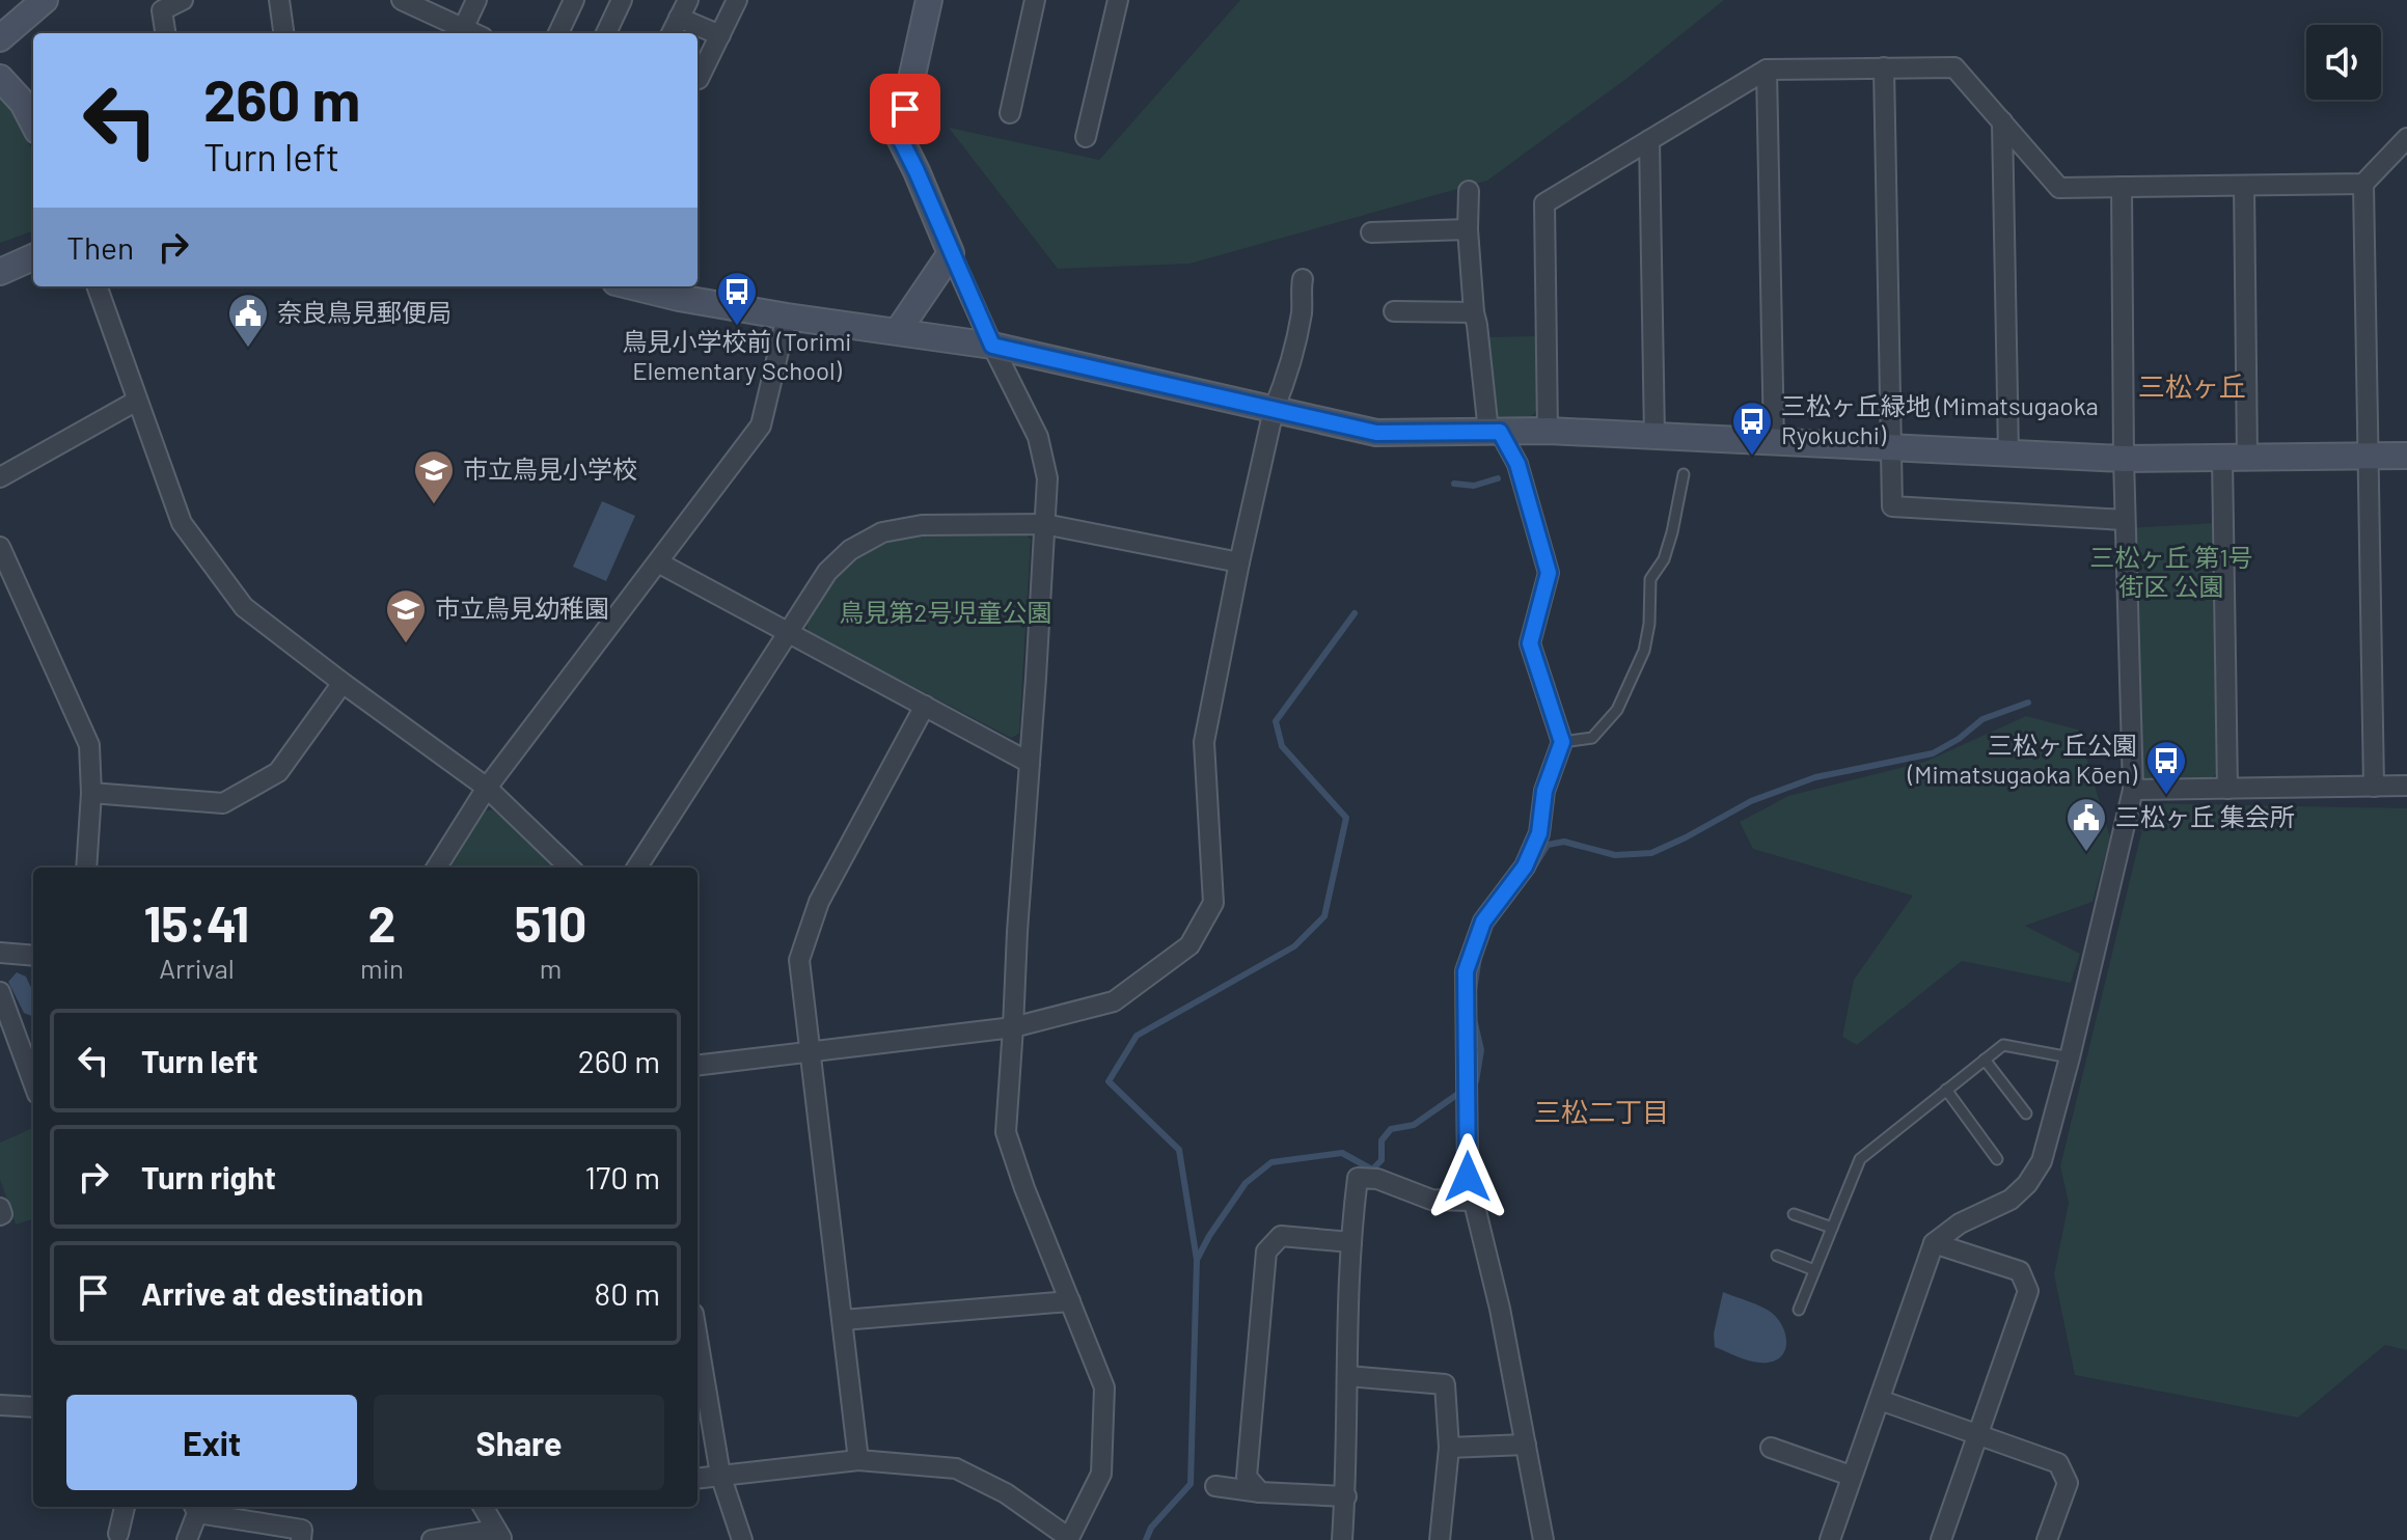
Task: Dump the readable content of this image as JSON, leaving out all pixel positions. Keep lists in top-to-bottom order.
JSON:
{
  "districts": ["三松ヶ丘", "三松二丁目"],
  "parks": ["三松ヶ丘 第1号 街区 公園", "鳥見第2号児童公園"],
  "places": {
    "bus stop": ["鳥見小学校前 (Torimi Elementary School)", "三松ヶ丘緑地 (Mimatsugaoka Ryokuchi)", "三松ヶ丘公園 (Mimatsugaoka Kōen)"],
    "public building": ["奈良鳥見郵便局", "三松ヶ丘 集会所"],
    "school or university": ["市立鳥見小学校", "市立鳥見幼稚園"]
  },
  "page": {
    "turn": ["260 m", "Turn left"],
    "then": "Then",
    "eta": [
      "15:41",
      "Arrival",
      "2",
      "min",
      "510",
      "m"
    ],
    "list": [
      {
        "name": "Turn left",
        "value": "260 m"
      },
      {
        "name": "Turn right",
        "value": "170 m"
      },
      {
        "name": "Arrive at destination",
        "value": "80 m"
      }
    ],
    "buttons": ["Exit", "Share"]
  }
}
